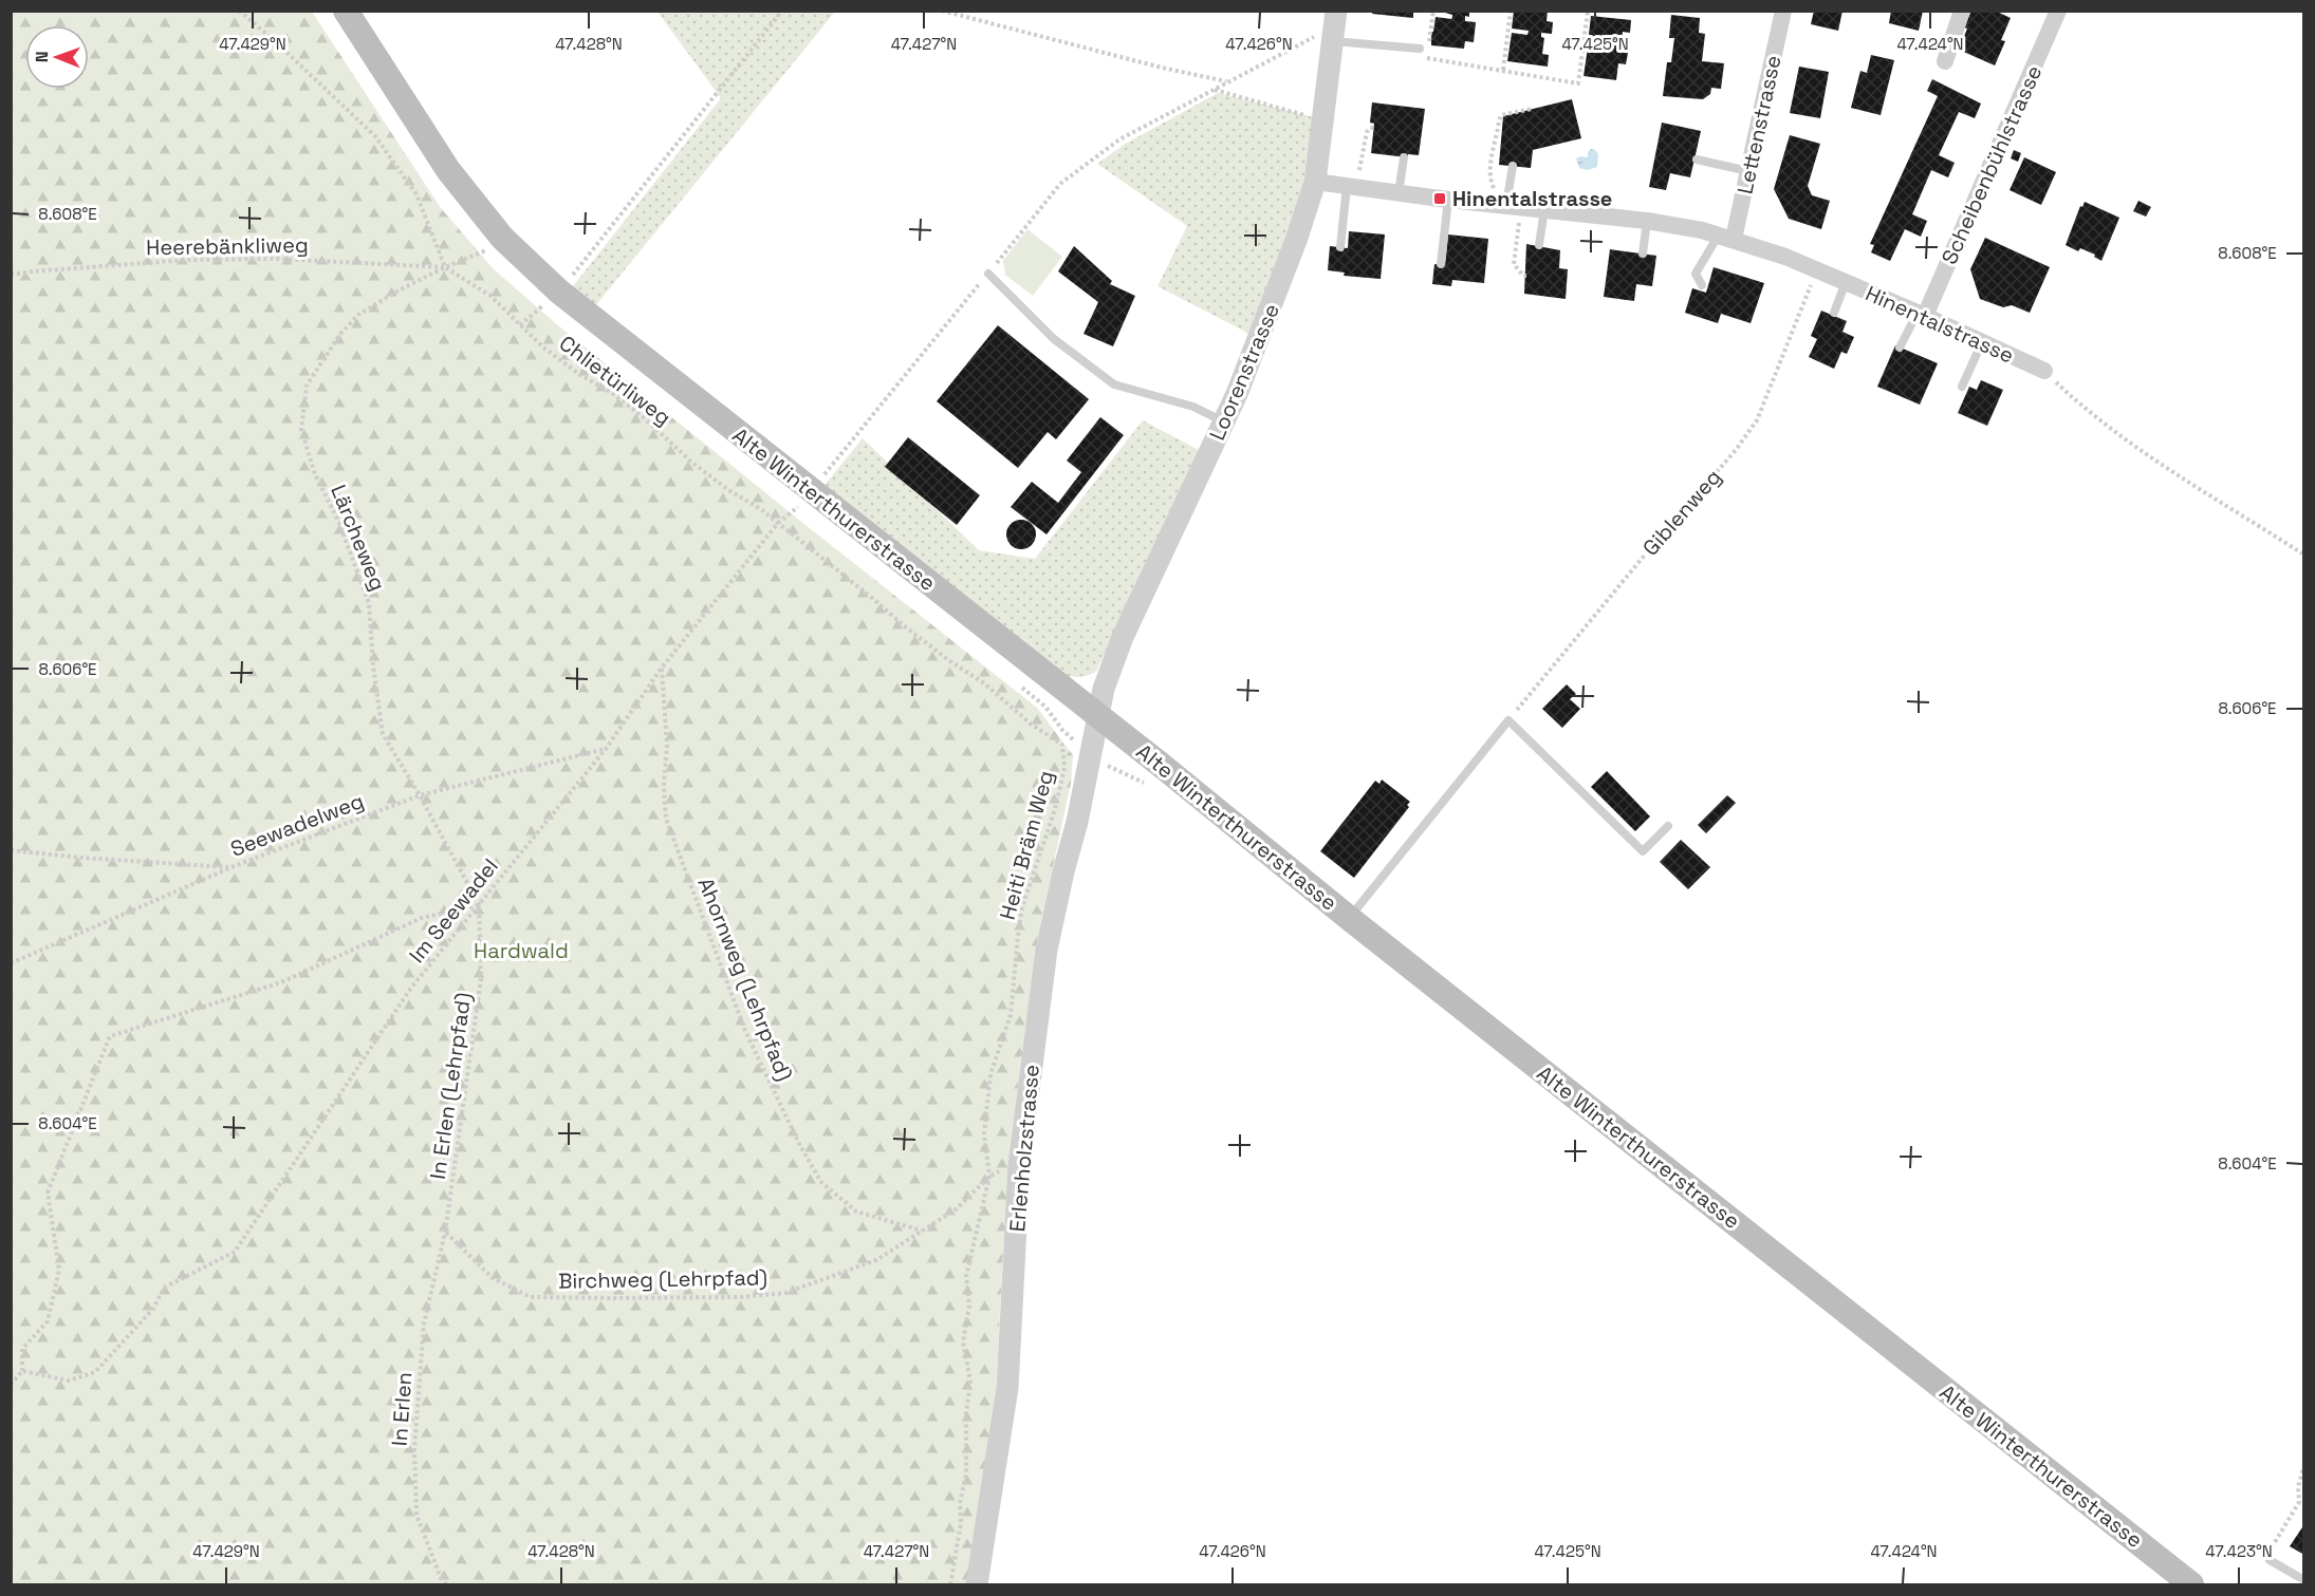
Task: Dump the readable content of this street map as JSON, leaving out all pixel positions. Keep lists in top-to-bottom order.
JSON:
{
  "streets": {
    "main road": ["Alte Winterthurerstrasse"],
    "street": [
      "Lettenstrasse",
      "Scheibenbühlstrasse",
      "Hinentalstrasse",
      "Loorenstrasse",
      "Erlenholzstrasse"
    ],
    "path": [
      "Heerebänkliweg",
      "Chlietürliweg",
      "Giblenweg",
      "Lärcheweg",
      "Seewadelweg",
      "Heiti Bräm Weg",
      "Im Seewadel",
      "Ahornweg (Lehrpfad)",
      "In Erlen (Lehrpfad)",
      "Birchweg (Lehrpfad)",
      "In Erlen"
    ]
  },
  "crossings": [
    ["Lettenstrasse", "Hinentalstrasse"],
    ["Scheibenbühlstrasse", "Hinentalstrasse"],
    ["Heerebänkliweg", "Chlietürliweg"],
    ["Heerebänkliweg", "Lärcheweg"],
    ["Hinentalstrasse", "Loorenstrasse"],
    ["Loorenstrasse", "Alte Winterthurerstrasse"],
    ["Loorenstrasse", "Erlenholzstrasse"],
    ["Chlietürliweg", "Lärcheweg"],
    ["Chlietürliweg", "Heiti Bräm Weg"],
    ["Chlietürliweg", "Im Seewadel"],
    ["Alte Winterthurerstrasse", "Lärcheweg"],
    ["Alte Winterthurerstrasse", "Erlenholzstrasse"],
    ["Lärcheweg", "Seewadelweg"],
    ["Lärcheweg", "Im Seewadel"],
    ["Lärcheweg", "In Erlen (Lehrpfad)"],
    ["Seewadelweg", "Im Seewadel"],
    ["Heiti Bräm Weg", "Birchweg (Lehrpfad)"],
    ["Im Seewadel", "Ahornweg (Lehrpfad)"],
    ["Im Seewadel", "In Erlen (Lehrpfad)"],
    ["Ahornweg (Lehrpfad)", "Birchweg (Lehrpfad)"],
    ["In Erlen (Lehrpfad)", "Birchweg (Lehrpfad)"],
    ["In Erlen (Lehrpfad)", "In Erlen"],
    ["Erlenholzstrasse", "Birchweg (Lehrpfad)"],
    ["Birchweg (Lehrpfad)", "In Erlen"]
  ],
  "parks": ["Hardwald"],
  "places": {
    "transit": ["Hinentalstrasse"]
  },
  "north": "left",
  "coordinates": [
    "47.429°N",
    "47.428°N",
    "47.427°N",
    "47.426°N",
    "47.425°N",
    "47.424°N",
    "8.608°E",
    "8.606°E",
    "8.604°E",
    "47.423°N"
  ]
}
